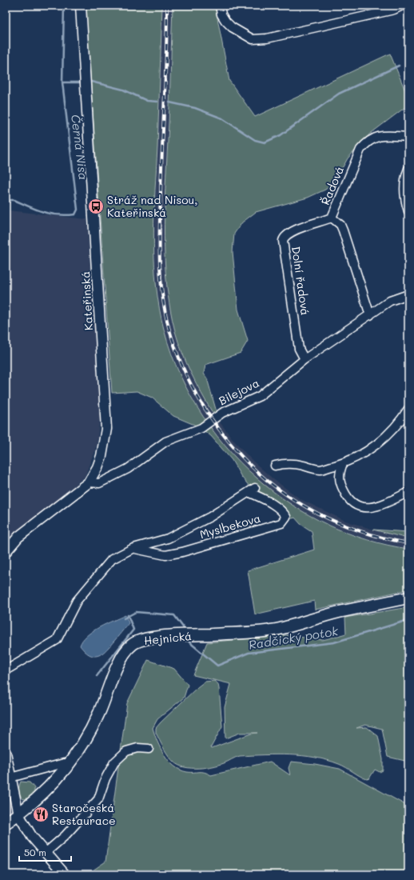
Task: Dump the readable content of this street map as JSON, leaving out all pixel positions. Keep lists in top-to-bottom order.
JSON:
{
  "streets": {
    "main road": ["Hejnická"],
    "street": [
      "Řadová",
      "Dolní řadová",
      "Kateřinská",
      "Bilejova",
      "Myslbekova"
    ]
  },
  "crossings": [
    ["Řadová", "Dolní řadová"],
    ["Řadová", "Bilejova"],
    ["Dolní řadová", "Bilejova"],
    ["Kateřinská", "Bilejova"]
  ],
  "water": ["Černá Nisa", "Radčický potok"],
  "places": {
    "bus stop": ["Stráž nad Nisou, Kateřinská"],
    "restaurant": ["Staročeská Restaurace"]
  },
  "scale_bar": "50 m"
}
